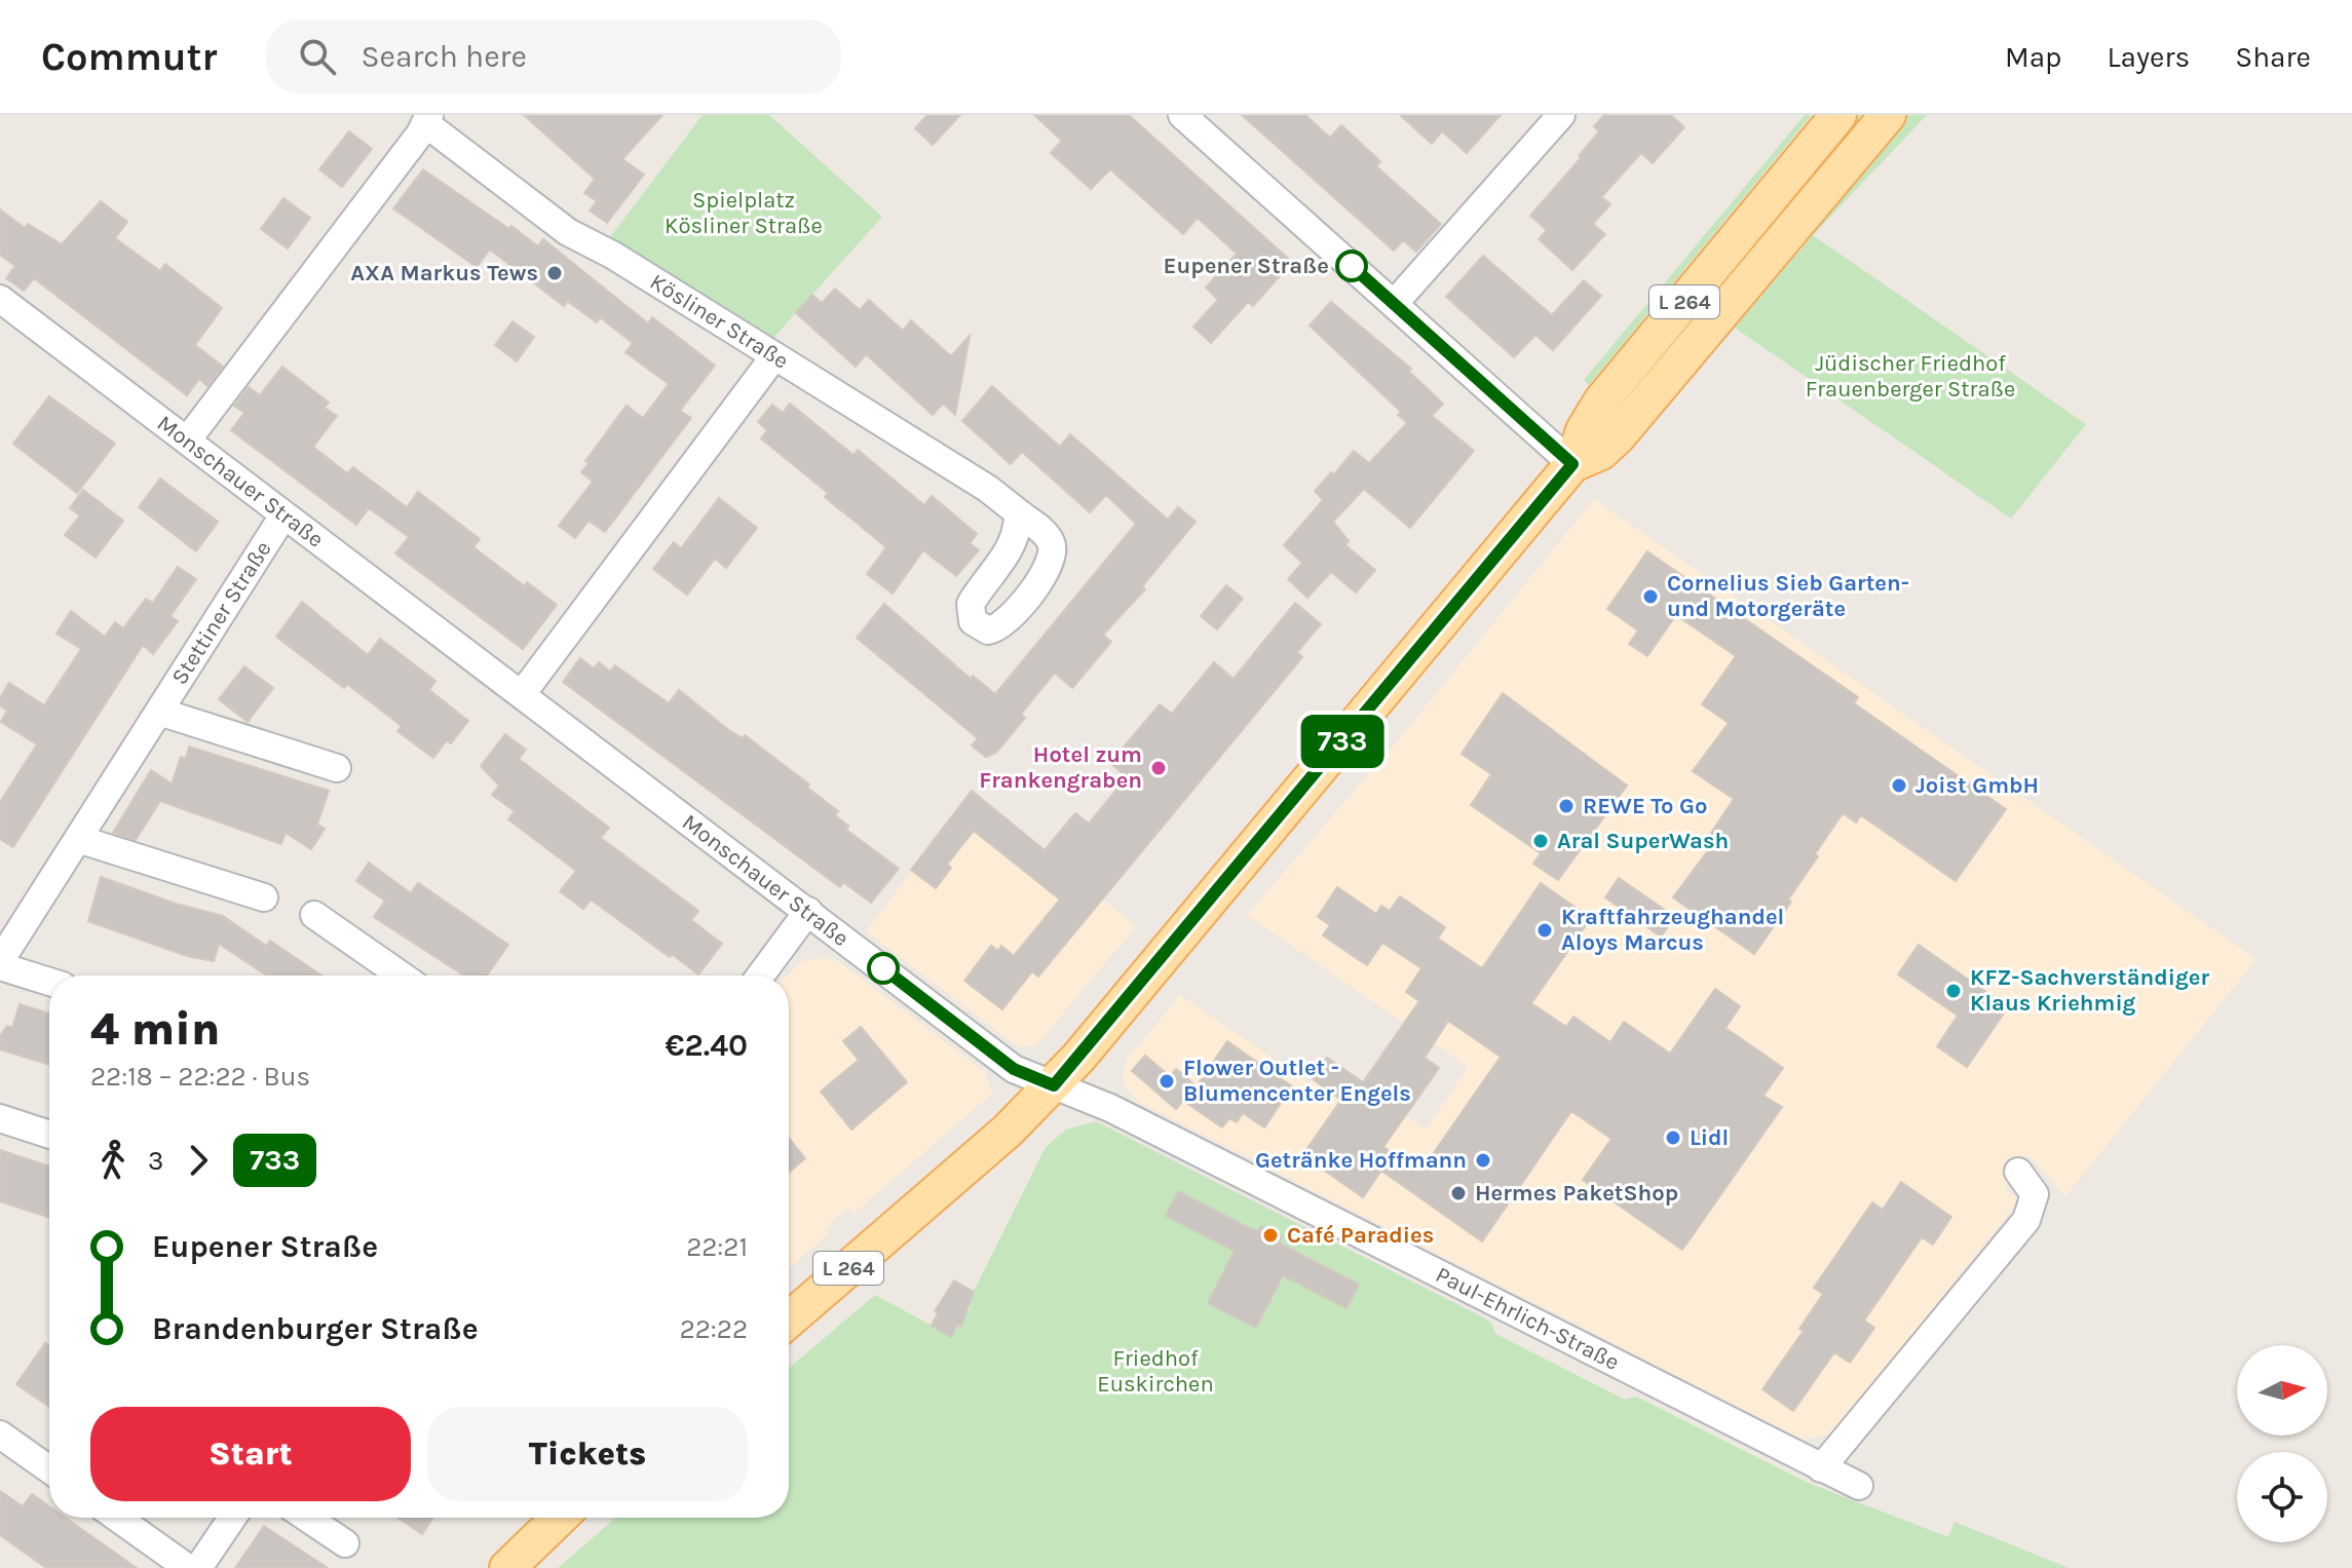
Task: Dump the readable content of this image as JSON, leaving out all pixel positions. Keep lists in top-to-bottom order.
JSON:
{
  "streets": {
    "main road": ["L 264"],
    "street": [
      "Kösliner Straße",
      "Monschauer Straße",
      "Stettiner Straße",
      "Paul-Ehrlich-Straße"
    ]
  },
  "crossings": [
    ["L 264", "Monschauer Straße"],
    ["L 264", "Paul-Ehrlich-Straße"],
    ["Kösliner Straße", "Monschauer Straße"],
    ["Monschauer Straße", "Stettiner Straße"],
    ["Monschauer Straße", "Paul-Ehrlich-Straße"]
  ],
  "parks": ["Spielplatz Kösliner Straße", "Jüdischer Friedhof Frauenberger Straße", "Friedhof Euskirchen"],
  "places": [
    "Eupener Straße",
    "AXA Markus Tews",
    "Cornelius Sieb Garten- und Motorgeräte",
    "Hotel zum Frankengraben",
    "Joist GmbH",
    "REWE To Go",
    "Aral SuperWash",
    "Kraftfahrzeughandel Aloys Marcus",
    "KFZ-Sachverständiger Klaus Kriehmig",
    "Flower Outlet - Blumencenter Engels",
    "Lidl",
    "Getränke Hoffmann",
    "Hermes PaketShop",
    "Café Paradies"
  ],
  "lines": ["bus line 733"],
  "north": "right",
  "page": {
    "header": "Commutr",
    "search": "Search here",
    "nav": ["Map", "Layers", "Share"],
    "on_map": "733",
    "heading": ["4 min", "22:18 – 22:22 · Bus", "€2.40"],
    "legs": ["3", "733"],
    "list": [
      {
        "name": "Eupener Straße",
        "value": "22:21"
      },
      {
        "name": "Brandenburger Straße",
        "value": "22:22"
      }
    ],
    "buttons": ["Start", "Tickets"]
  }
}
